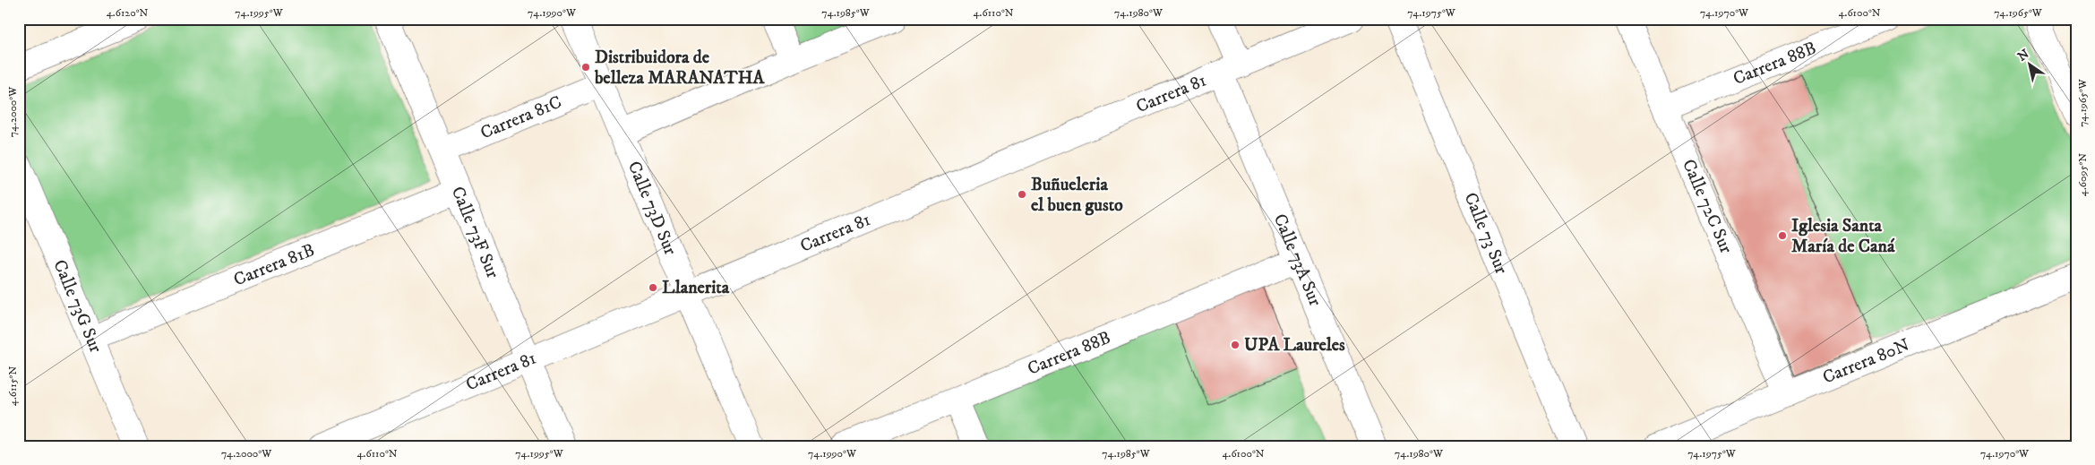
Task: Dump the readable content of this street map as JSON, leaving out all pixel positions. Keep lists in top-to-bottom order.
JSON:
{
  "streets": {
    "street": [
      "Carrera 88B",
      "Carrera 81",
      "Carrera 81C",
      "Calle 72C Sur",
      "Calle 73D Sur",
      "Calle 73F Sur",
      "Calle 73 Sur",
      "Calle 73A Sur",
      "Carrera 81B",
      "Calle 73G Sur",
      "Carrera 80N"
    ]
  },
  "crossings": [
    ["Carrera 88B", "Calle 72C Sur"],
    ["Carrera 88B", "Calle 73A Sur"],
    ["Carrera 81", "Calle 73D Sur"],
    ["Carrera 81", "Calle 73F Sur"],
    ["Carrera 81", "Calle 73A Sur"],
    ["Carrera 81C", "Calle 73D Sur"],
    ["Carrera 81C", "Calle 73F Sur"],
    ["Calle 72C Sur", "Carrera 80N"],
    ["Calle 73F Sur", "Carrera 81B"],
    ["Carrera 81B", "Calle 73G Sur"]
  ],
  "places": [
    "Distribuidora de belleza MARANATHA",
    "Buñueleria el buen gusto",
    "Iglesia Santa María de Caná",
    "Llanerita",
    "UPA Laureles"
  ],
  "north": "top left",
  "coordinates": [
    "4.6120°N",
    "74.1995°W",
    "74.1990°W",
    "74.1985°W",
    "4.6110°N",
    "74.1980°W",
    "74.1975°W",
    "74.1970°W",
    "4.6100°N",
    "74.1965°W",
    "74.2000°W",
    "4.6095°N",
    "4.6115°N"
  ]
}
